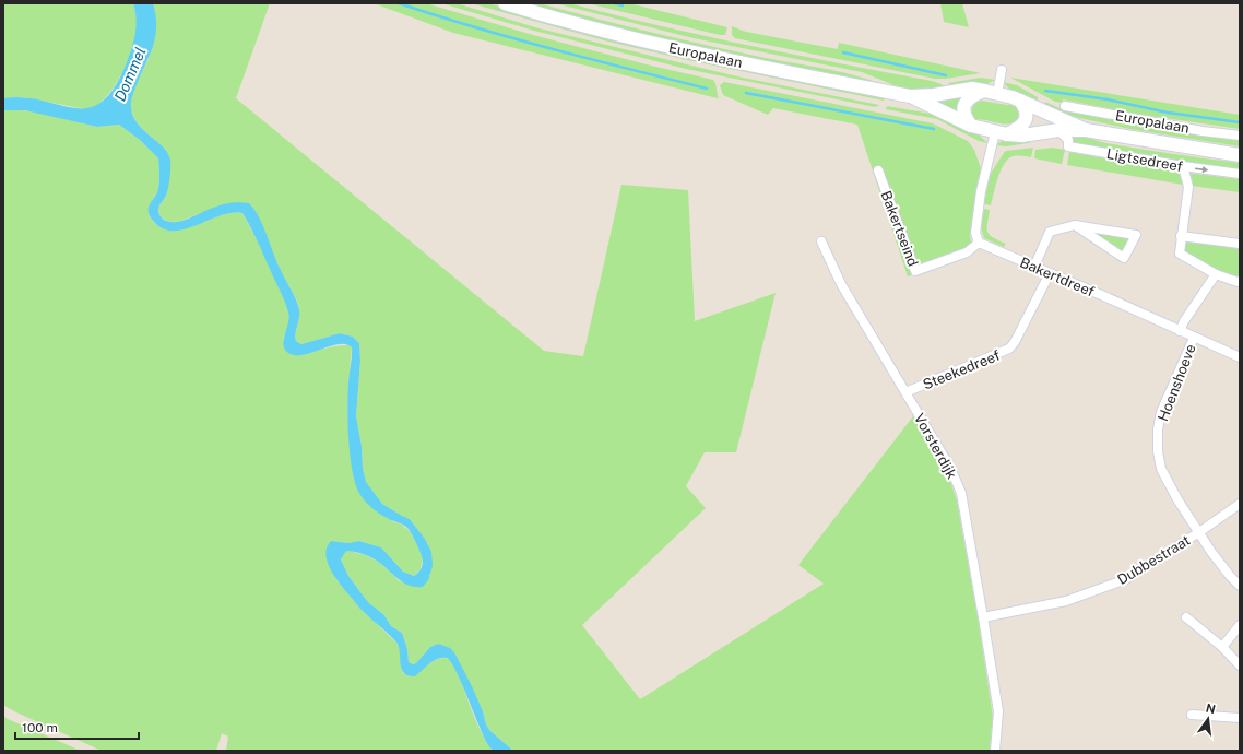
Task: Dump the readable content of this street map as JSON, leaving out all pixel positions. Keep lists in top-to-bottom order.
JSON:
{
  "streets": {
    "main road": ["Europalaan"],
    "street": [
      "Ligtsedreef",
      "Bakertseind",
      "Bakertdreef",
      "Steekedreef",
      "Hoenshoeve",
      "Vorsterdijk",
      "Dubbestraat"
    ]
  },
  "crossings": [
    ["Europalaan", "Ligtsedreef"],
    ["Bakertseind", "Bakertdreef"],
    ["Bakertdreef", "Steekedreef"],
    ["Bakertdreef", "Hoenshoeve"],
    ["Steekedreef", "Vorsterdijk"],
    ["Hoenshoeve", "Dubbestraat"],
    ["Vorsterdijk", "Dubbestraat"]
  ],
  "water": ["Dommel"],
  "scale_bar": "100 m",
  "north": "top"
}
